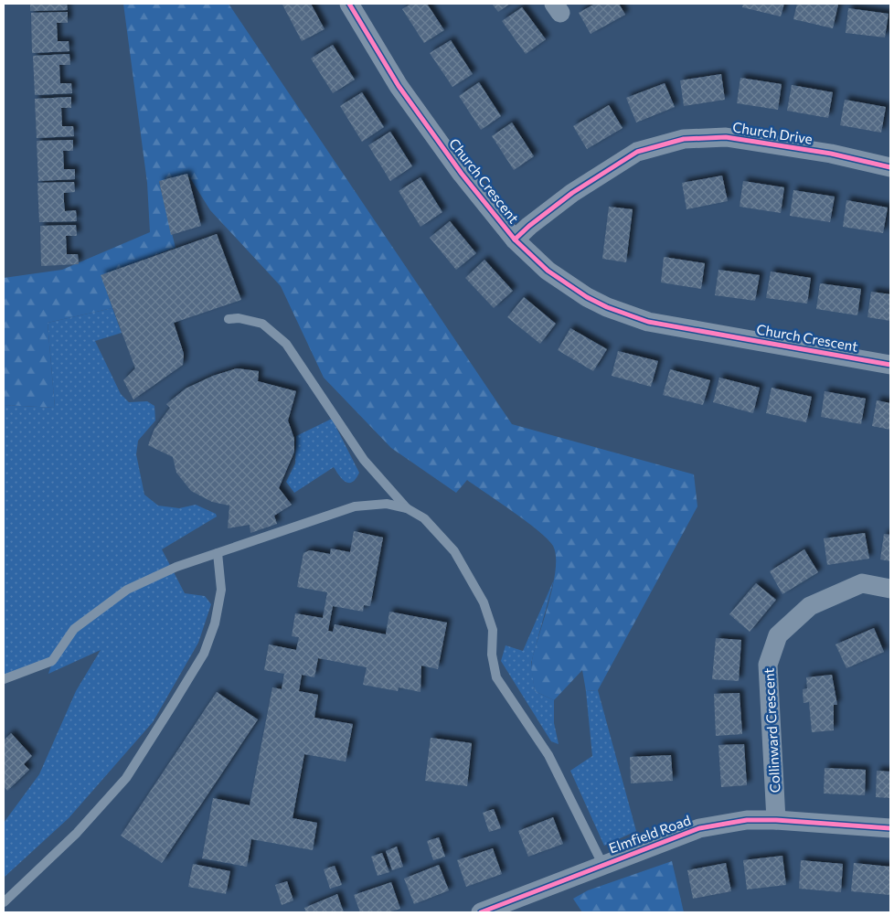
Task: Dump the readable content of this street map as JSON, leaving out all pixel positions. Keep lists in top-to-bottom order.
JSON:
{
  "streets": {
    "street": [
      "Church Drive",
      "Church Crescent",
      "Collinward Crescent",
      "Elmfield Road"
    ]
  },
  "crossings": [
    ["Church Drive", "Church Crescent"],
    ["Collinward Crescent", "Elmfield Road"]
  ]
}
